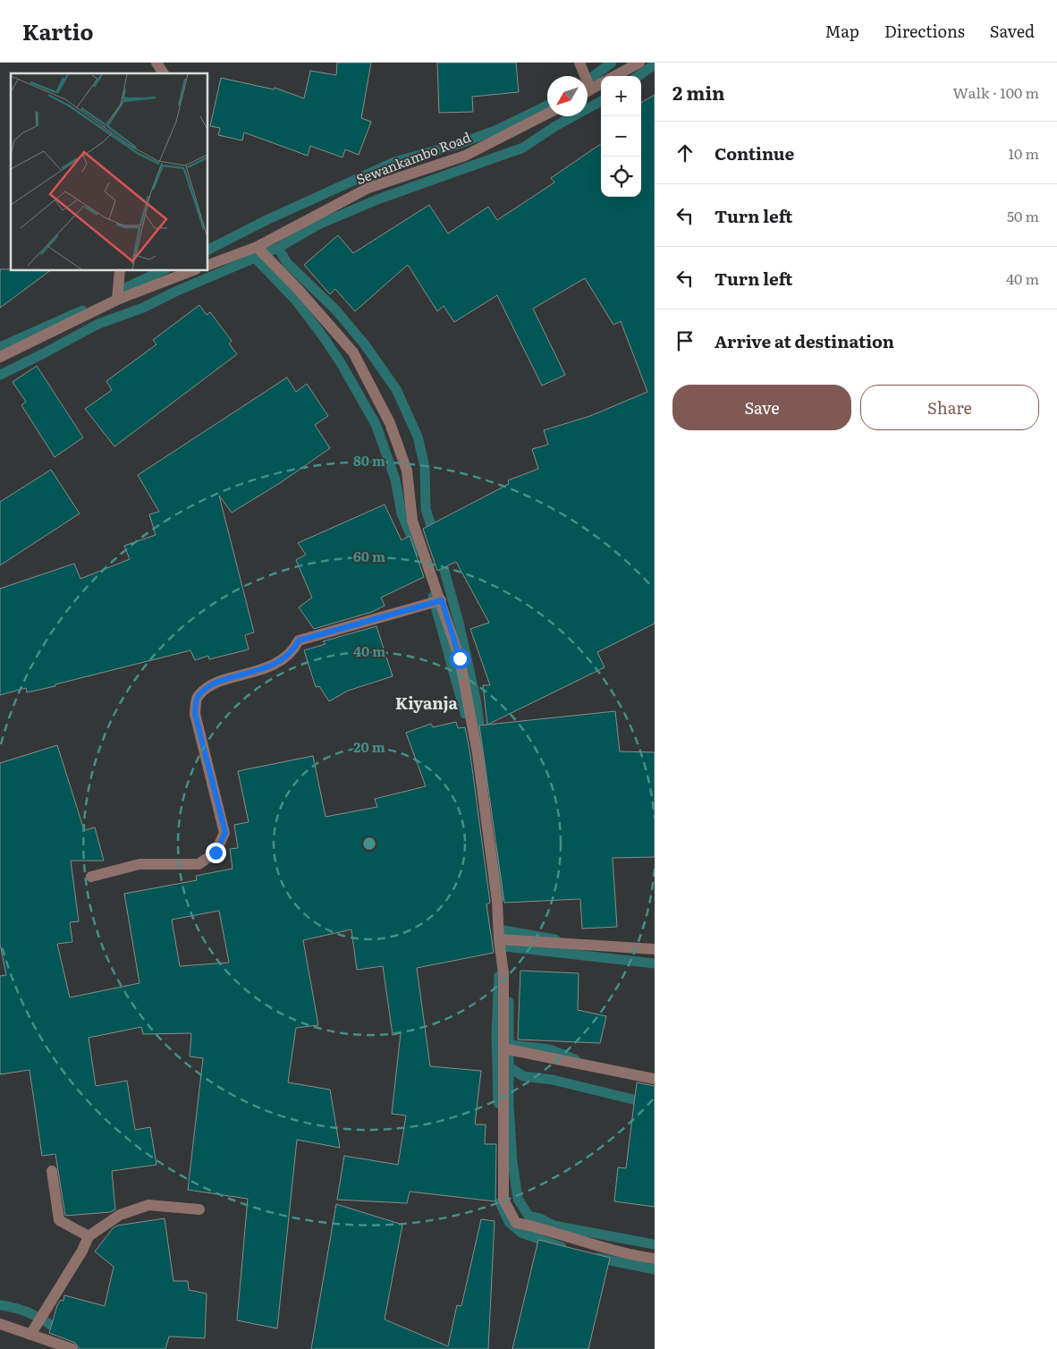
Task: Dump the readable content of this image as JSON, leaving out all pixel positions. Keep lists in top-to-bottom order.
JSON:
{
  "streets": {
    "street": ["Sewankambo Road"]
  },
  "districts": ["Kiyanja"],
  "north": "bottom left",
  "page": {
    "header": "Kartio",
    "nav": ["Map", "Directions", "Saved"],
    "heading": ["2 min", "Walk · 100 m"],
    "map_buttons": ["+", "−"],
    "list": [
      ["Continue", "10 m"],
      ["Turn left", "50 m"],
      ["Turn left", "40 m"],
      "Arrive at destination"
    ],
    "buttons": ["Save", "Share"]
  },
  "rings": [
    "80 m",
    "60 m",
    "40 m",
    "20 m"
  ]
}
